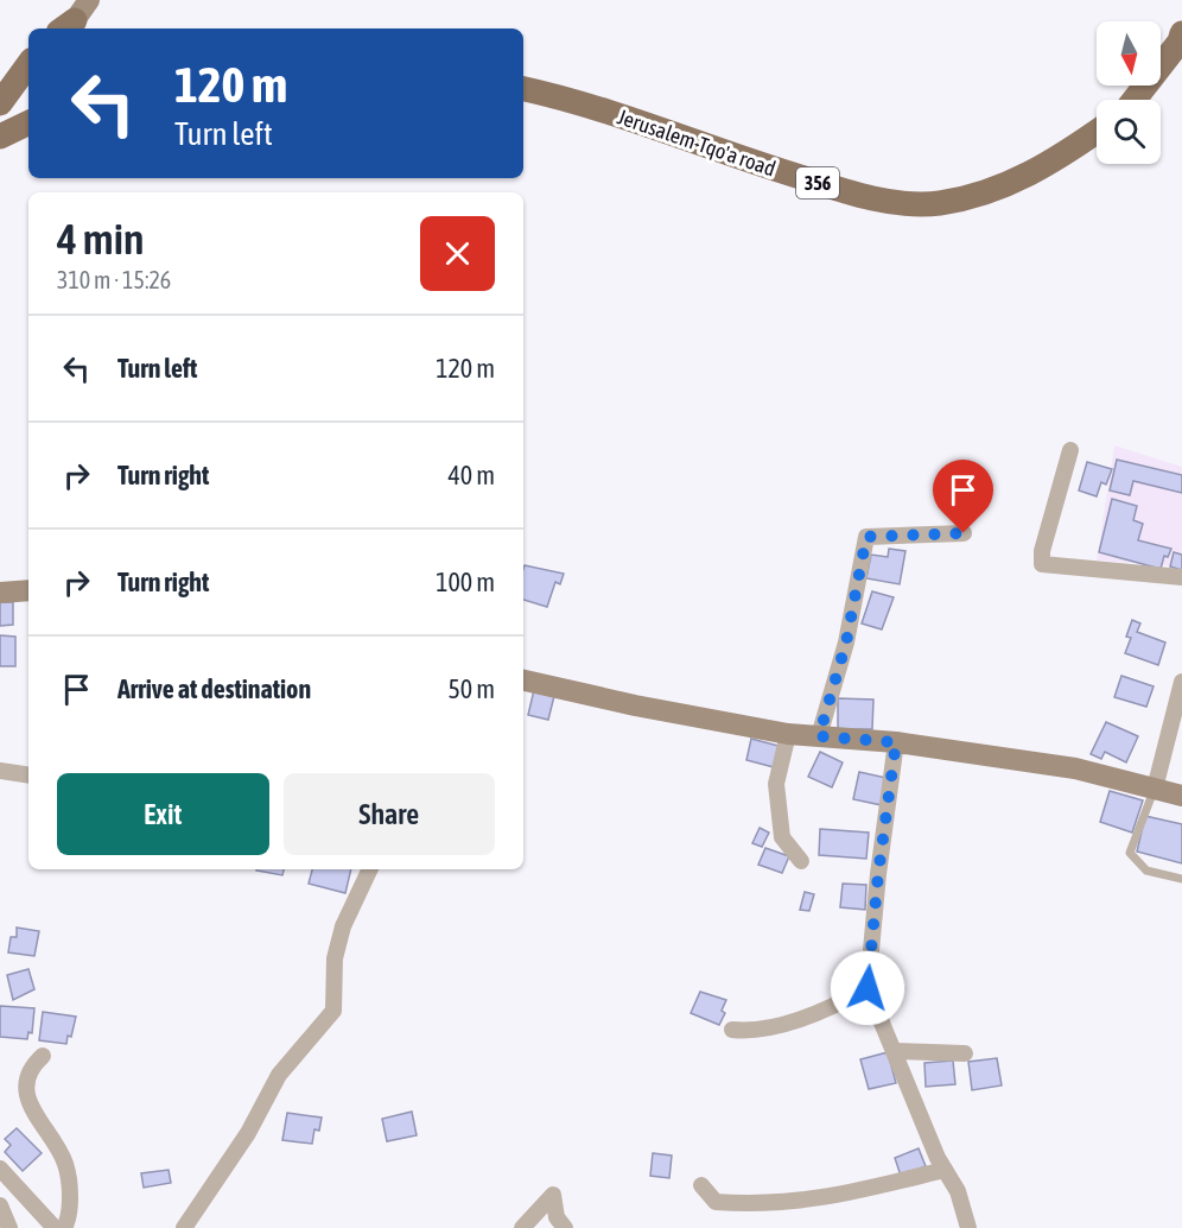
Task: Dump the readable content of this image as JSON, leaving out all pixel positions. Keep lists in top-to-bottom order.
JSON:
{
  "streets": {
    "main road": ["Jerusalem-Tqo'a road", "356"]
  },
  "north": "bottom",
  "page": {
    "turn": ["120 m", "Turn left"],
    "heading": ["4 min", "310 m · 15:26"],
    "list": [
      {
        "name": "Turn left",
        "value": "120 m"
      },
      {
        "name": "Turn right",
        "value": "40 m"
      },
      {
        "name": "Turn right",
        "value": "100 m"
      },
      {
        "name": "Arrive at destination",
        "value": "50 m"
      }
    ],
    "buttons": ["Exit", "Share"]
  }
}
